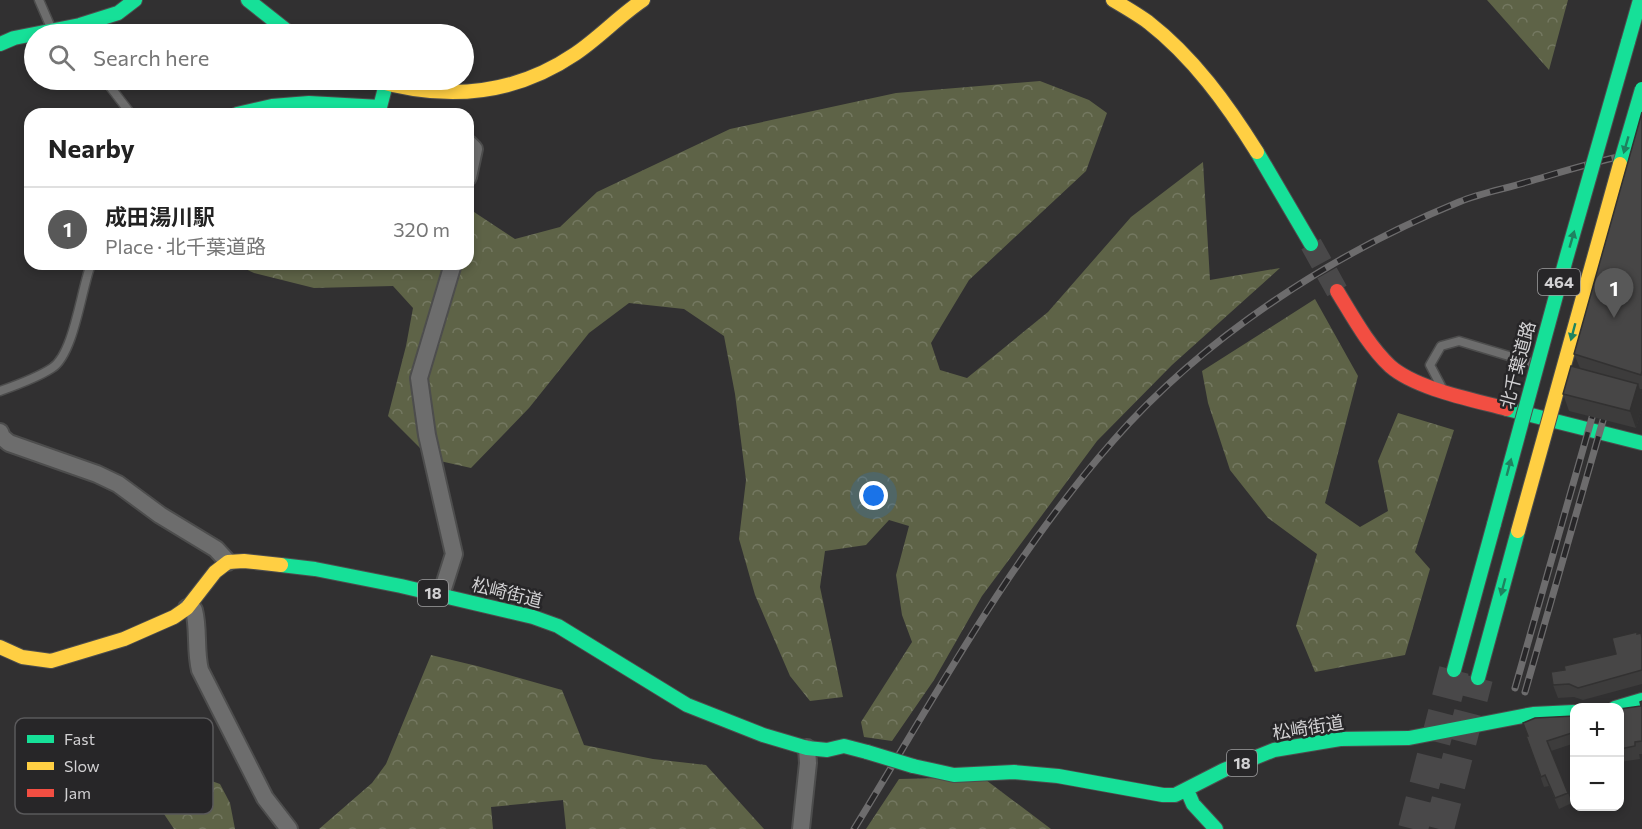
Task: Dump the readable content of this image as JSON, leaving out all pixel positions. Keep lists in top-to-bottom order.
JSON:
{
  "streets": {
    "main road": [
      "464",
      "北千葉道路",
      "18",
      "松崎街道"
    ]
  },
  "legend": ["Fast", "Slow", "Jam"],
  "page": {
    "search": "Search here",
    "heading": "Nearby",
    "list": [
      {
        "mark": "1",
        "name": "成田湯川駅",
        "note": "Place · 北千葉道路",
        "value": "320 m"
      }
    ],
    "pins": "1",
    "map_buttons": ["+", "−"]
  }
}
